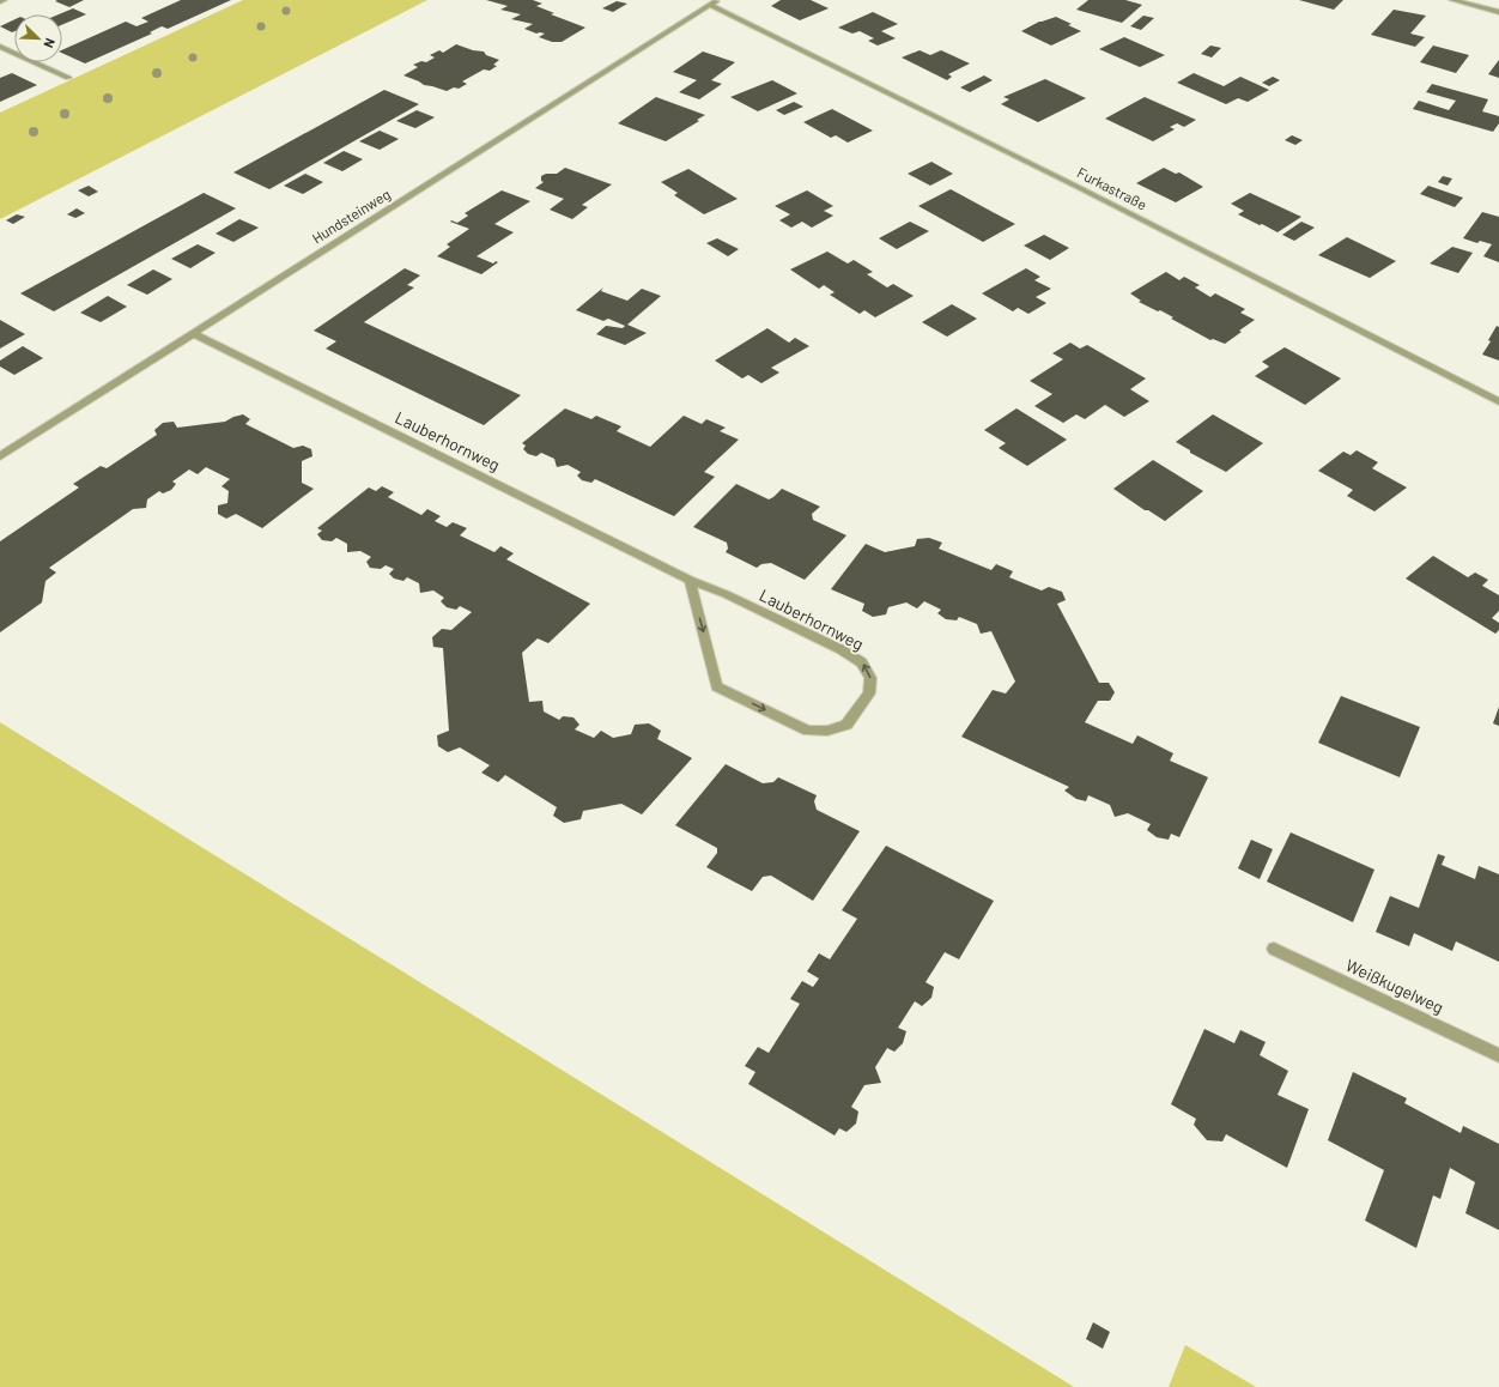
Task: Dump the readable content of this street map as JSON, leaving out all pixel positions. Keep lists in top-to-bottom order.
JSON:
{
  "streets": {
    "street": [
      "Furkastraße",
      "Hundsteinweg",
      "Lauberhornweg",
      "Weißkugelweg"
    ]
  },
  "crossings": [
    ["Furkastraße", "Hundsteinweg"],
    ["Hundsteinweg", "Lauberhornweg"]
  ],
  "north": "bottom right"
}
